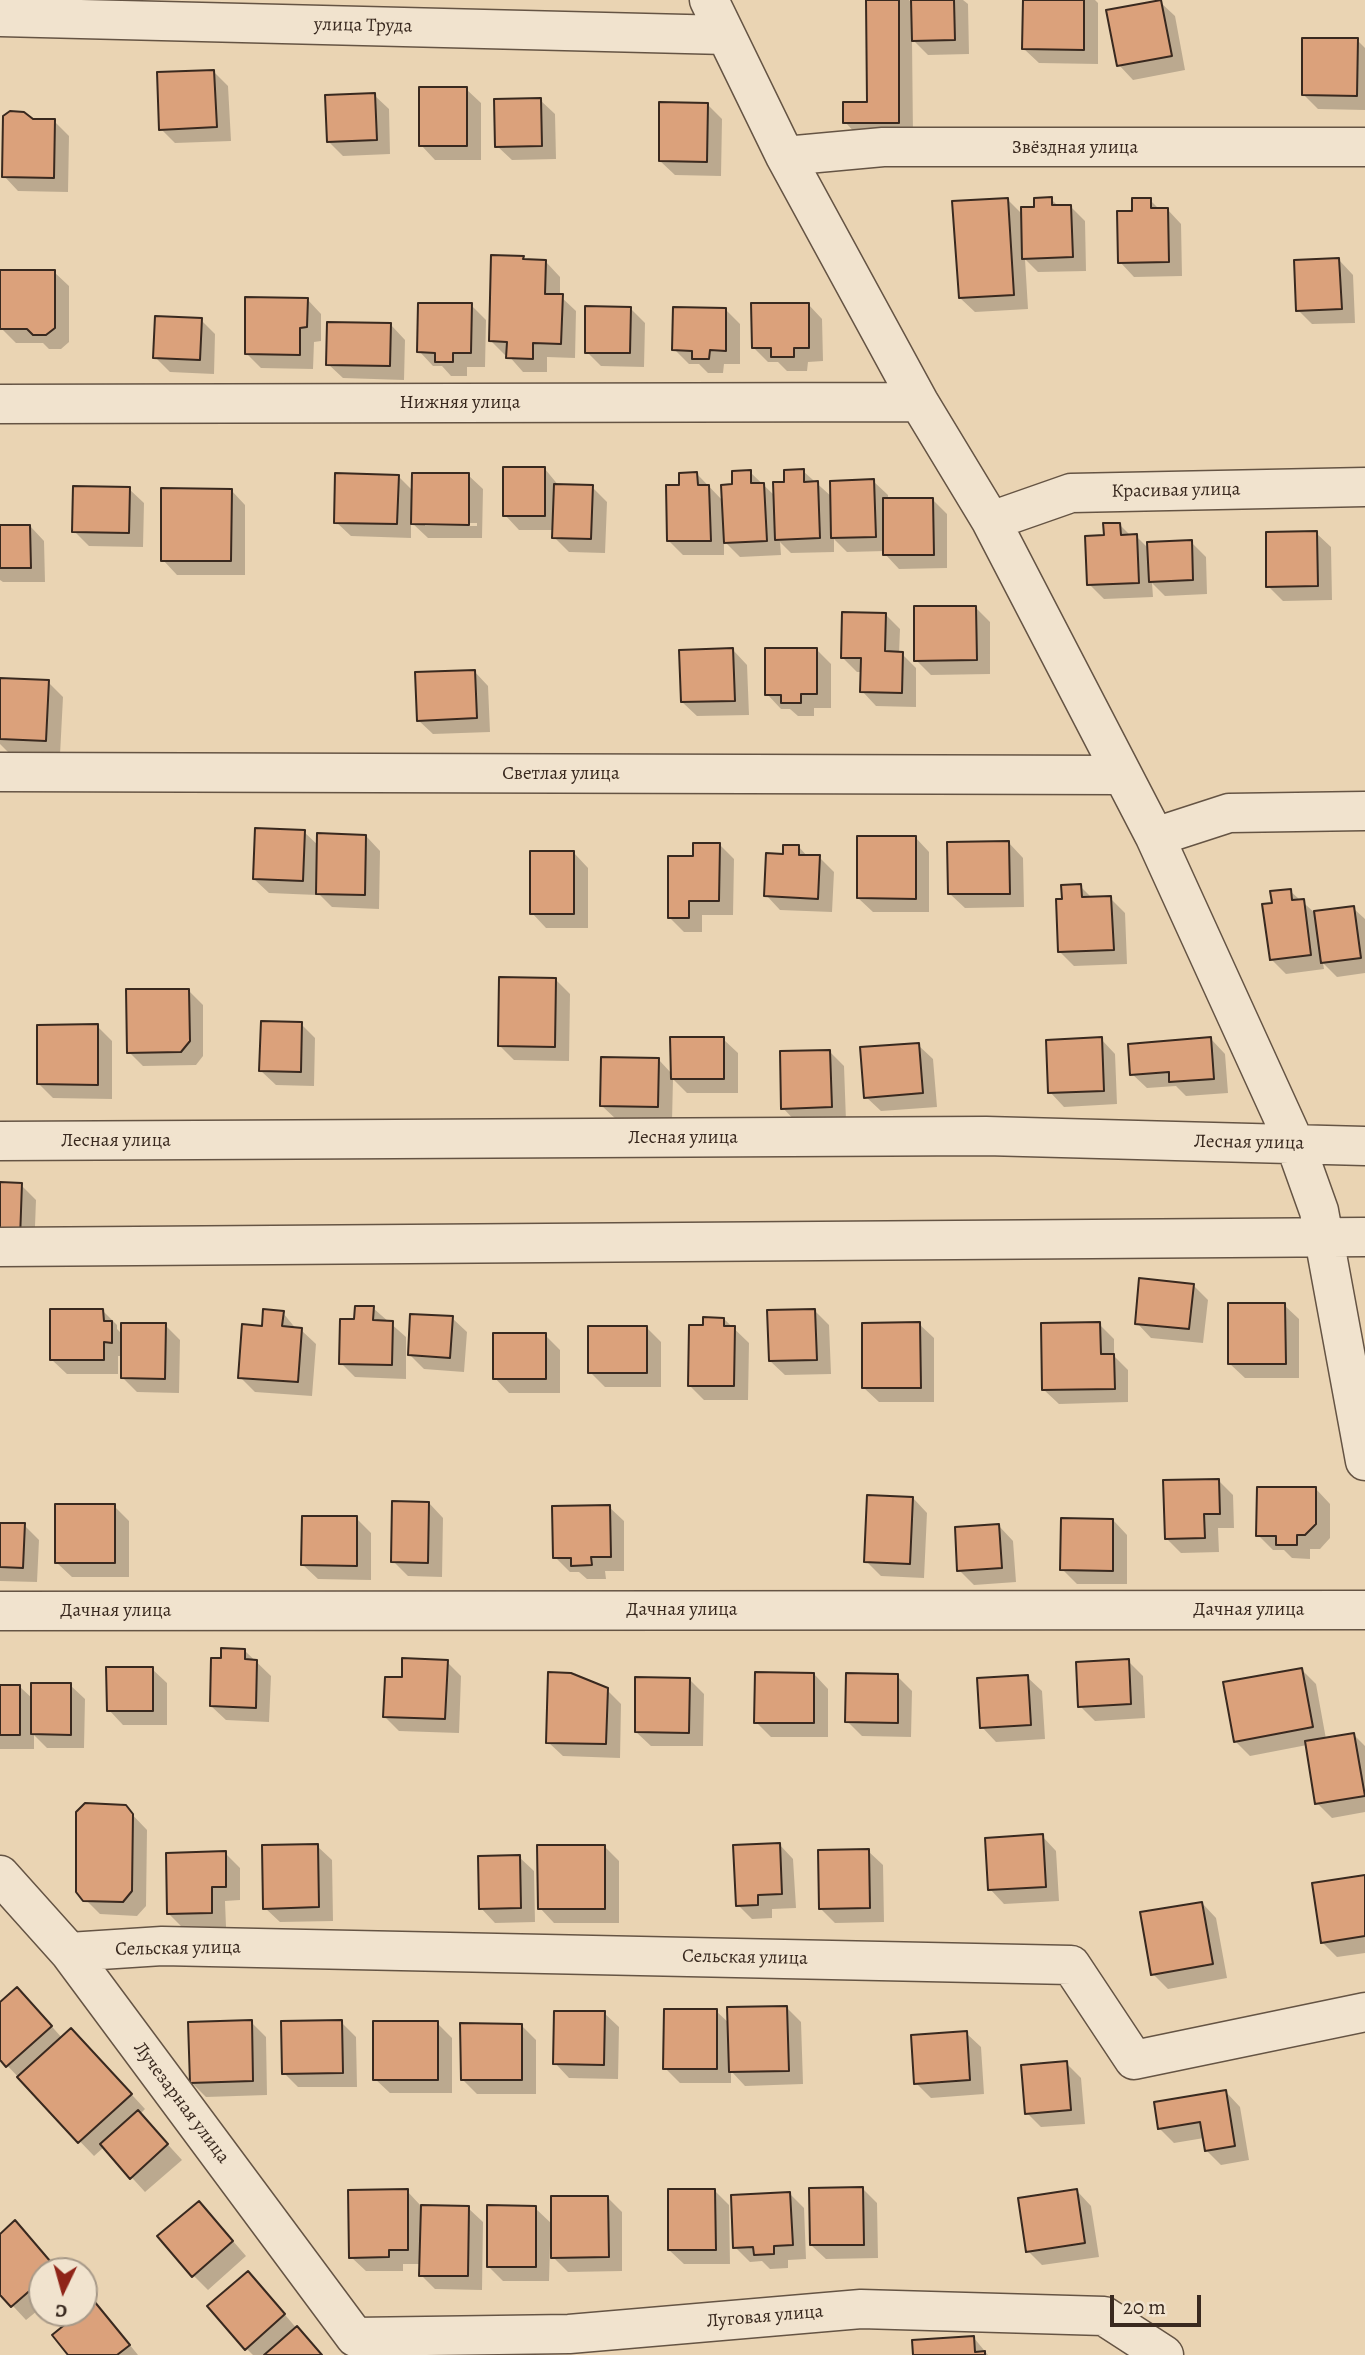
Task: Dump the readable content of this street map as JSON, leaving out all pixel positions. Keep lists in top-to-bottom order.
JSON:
{
  "streets": {
    "street": [
      "улица Труда",
      "Звёздная улица",
      "Нижняя улица",
      "Красивая улица",
      "Светлая улица",
      "Лесная улица",
      "Дачная улица",
      "Сельская улица",
      "Лучезарная улица",
      "Луговая улица"
    ]
  },
  "crossings": [
    ["Сельская улица", "Лучезарная улица"],
    ["Лучезарная улица", "Луговая улица"]
  ],
  "scale_bar": "20 m",
  "north": "bottom"
}
